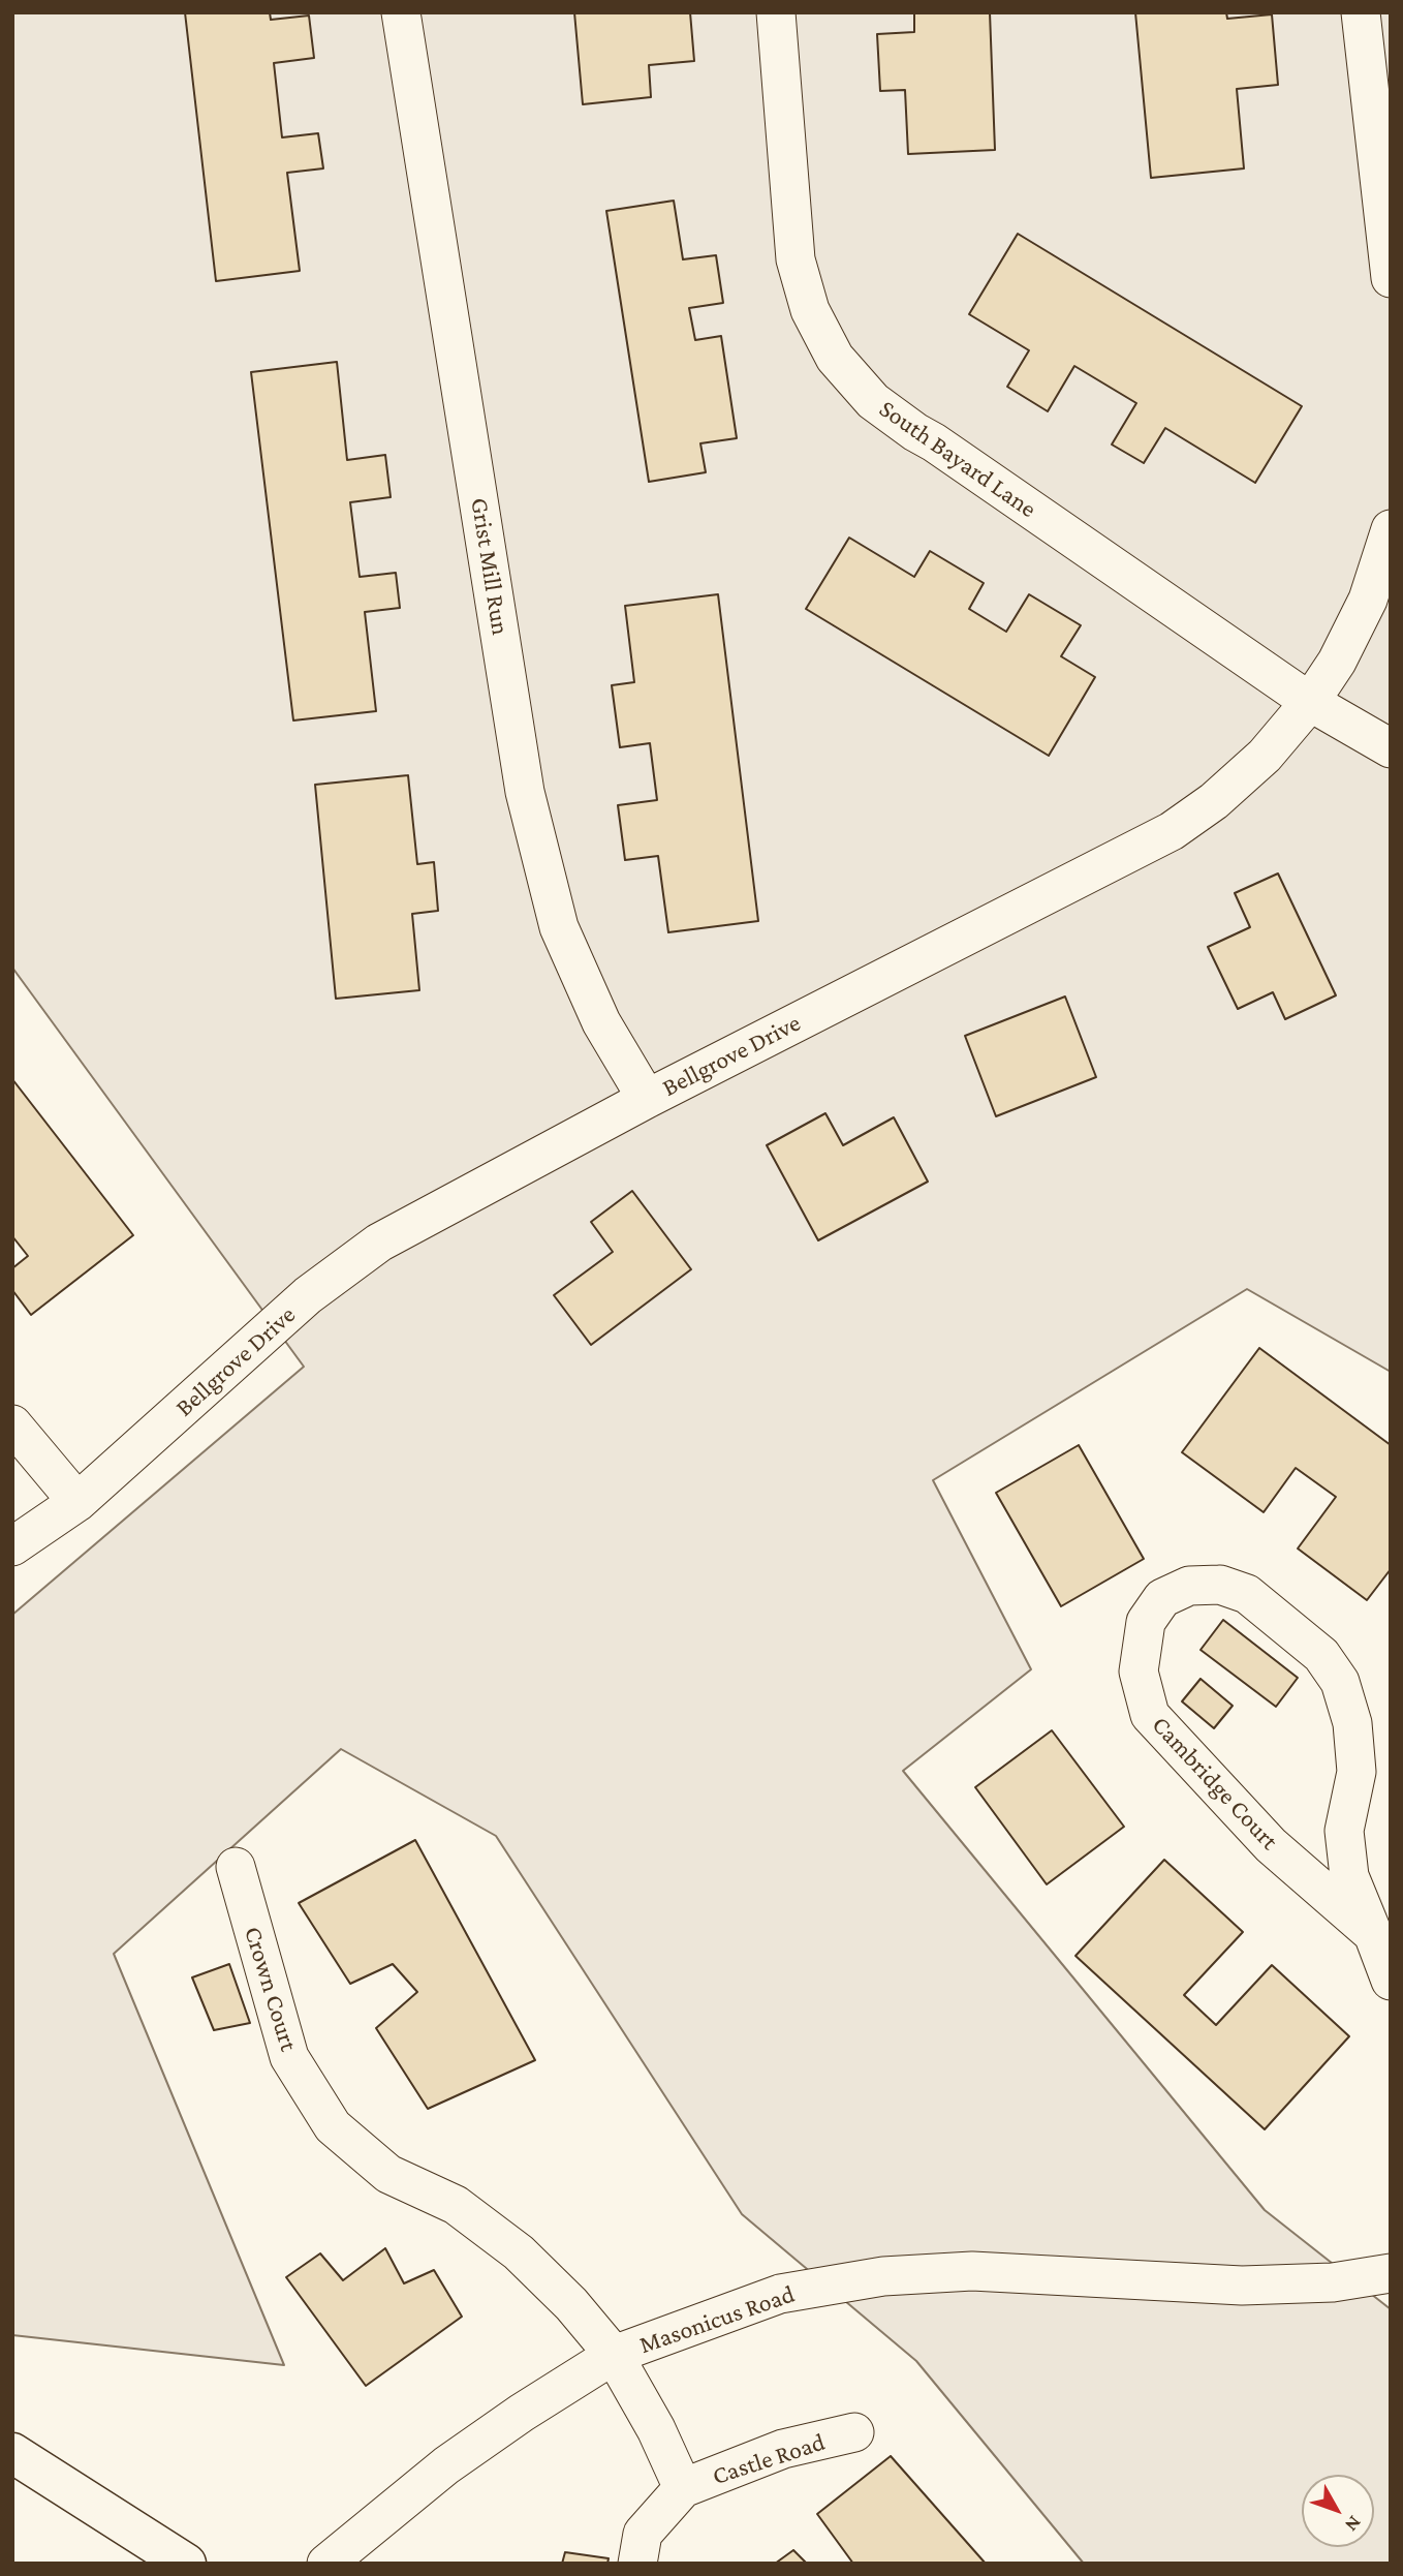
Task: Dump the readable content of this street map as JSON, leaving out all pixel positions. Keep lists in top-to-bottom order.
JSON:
{
  "streets": {
    "street": [
      "South Bayard Lane",
      "Grist Mill Run",
      "Bellgrove Drive",
      "Cambridge Court",
      "Crown Court",
      "Masonicus Road",
      "Castle Road"
    ]
  },
  "crossings": [
    ["South Bayard Lane", "Bellgrove Drive"],
    ["Grist Mill Run", "Bellgrove Drive"],
    ["Crown Court", "Masonicus Road"],
    ["Crown Court", "Castle Road"],
    ["Masonicus Road", "Castle Road"]
  ],
  "north": "bottom right"
}
